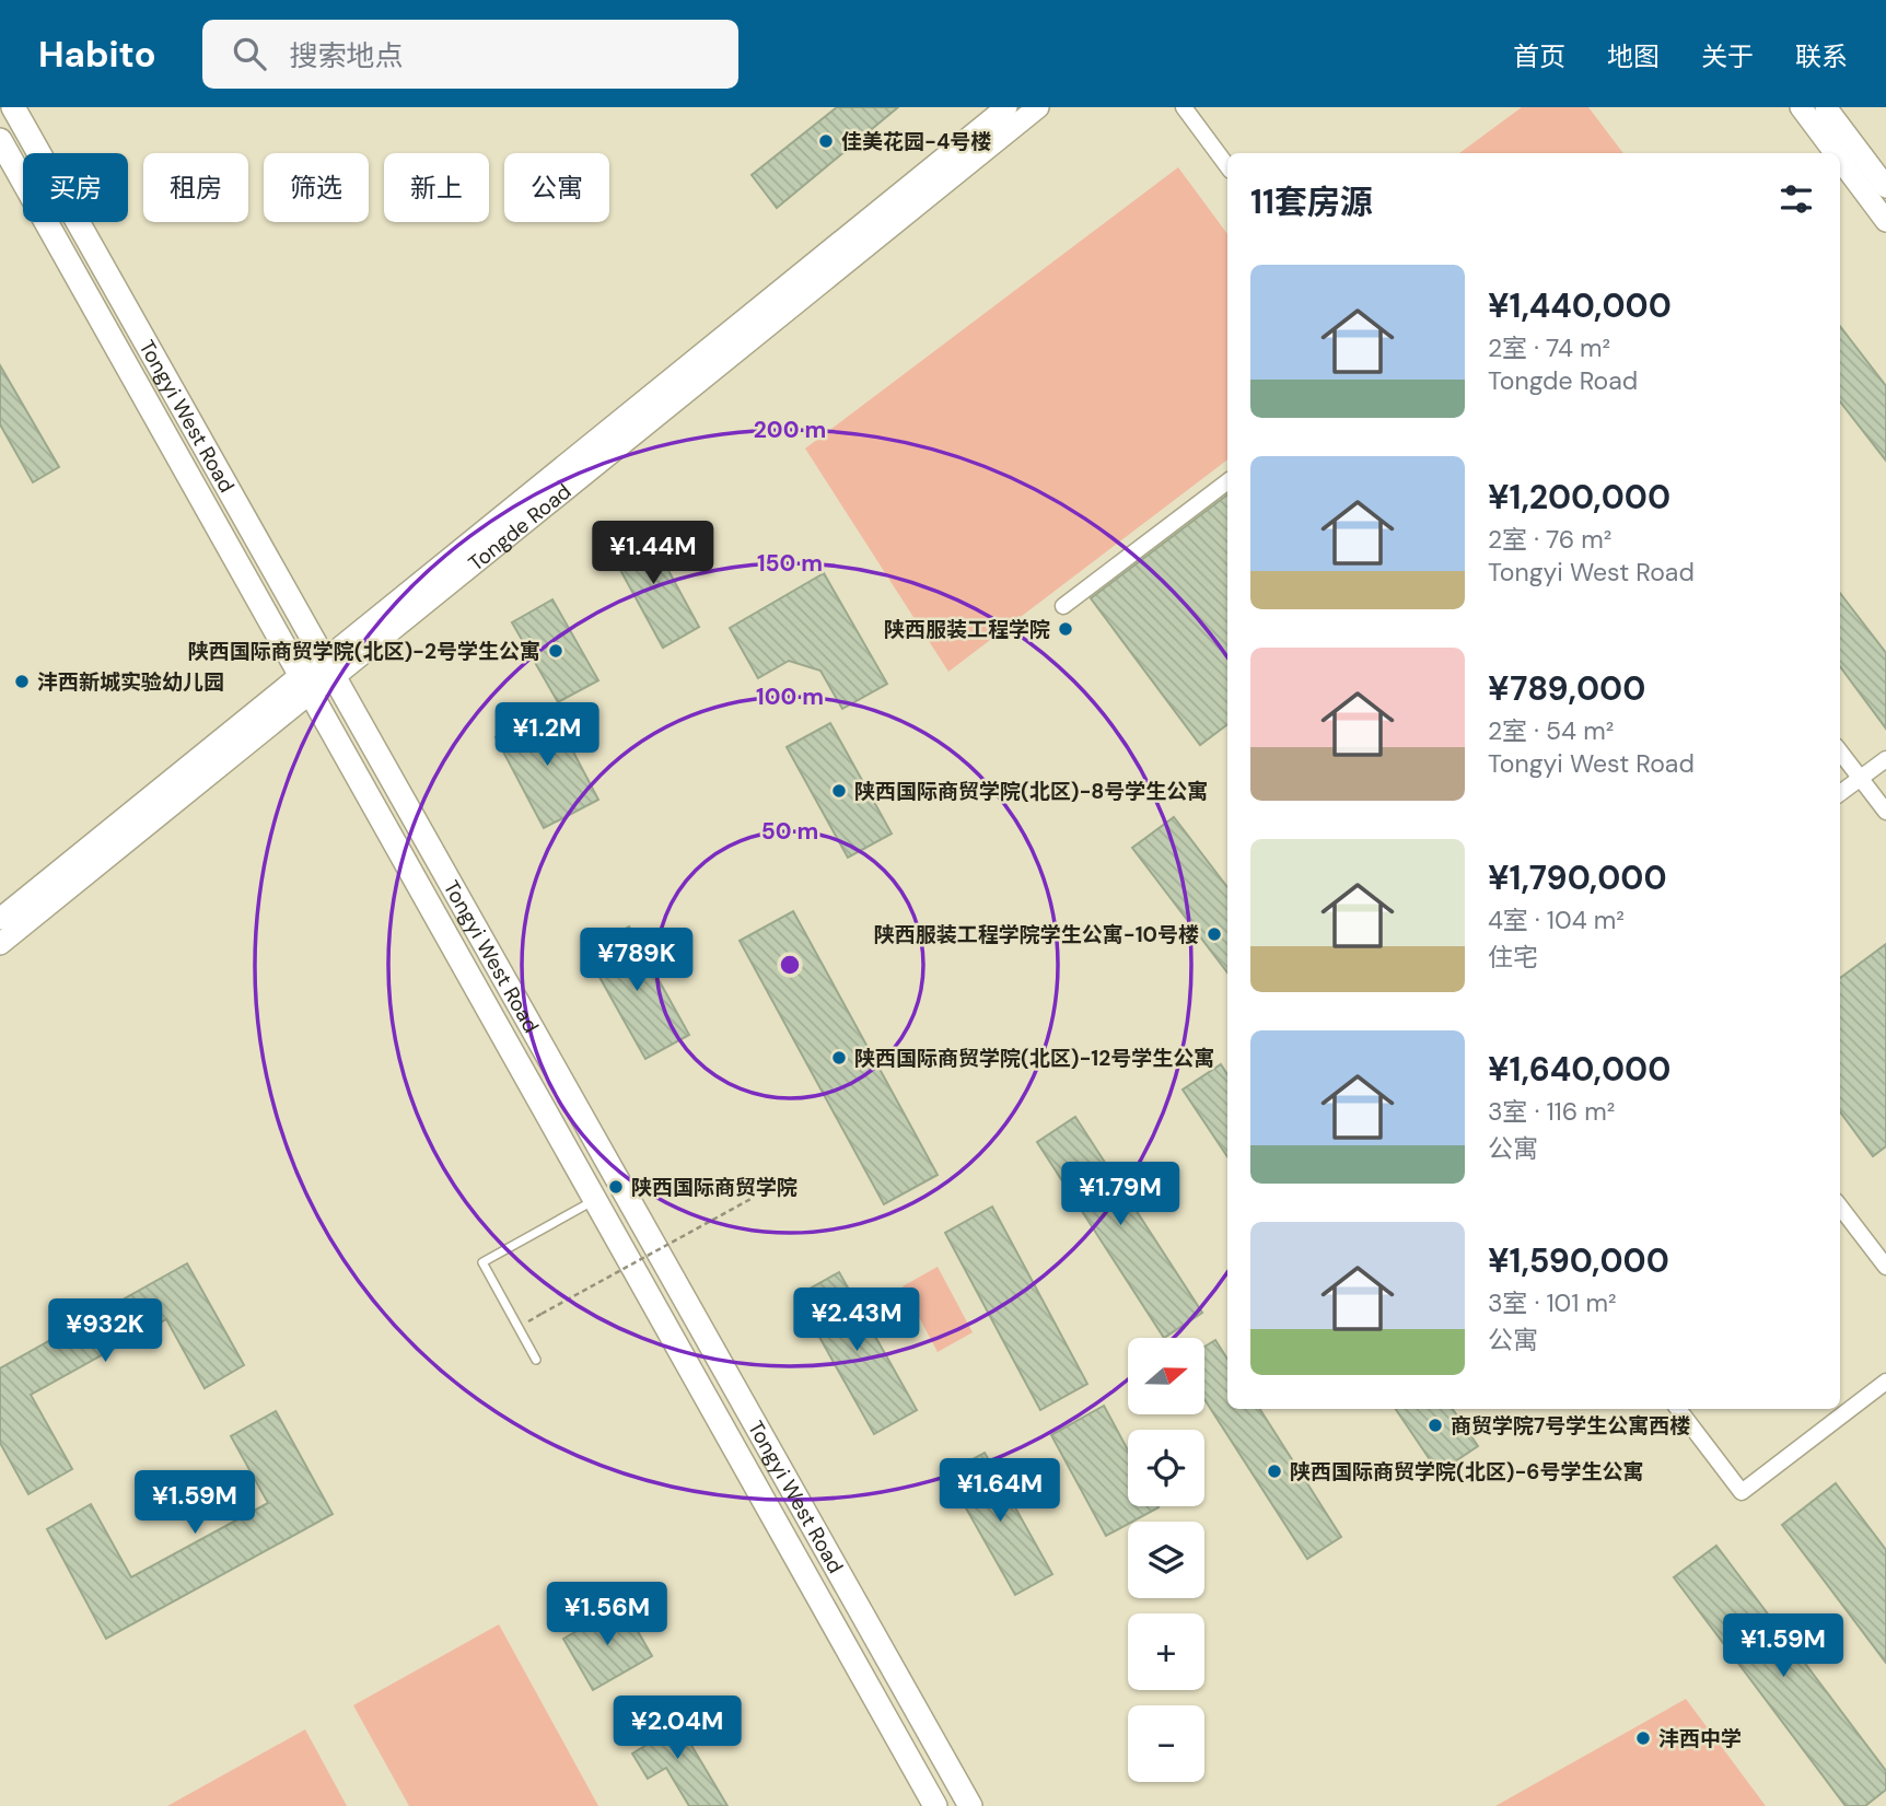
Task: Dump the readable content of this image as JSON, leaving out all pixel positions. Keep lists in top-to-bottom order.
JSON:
{
  "streets": {
    "main road": ["Tongyi West Road"],
    "street": ["Tongde Road"]
  },
  "crossings": [
    ["Tongyi West Road", "Tongde Road"]
  ],
  "places": [
    "佳美花园-4号楼",
    "陕西服装工程学院",
    "陕西国际商贸学院(北区)-2号学生公寓",
    "沣西新城实验幼儿园",
    "陕西国际商贸学院(北区)-8号学生公寓",
    "陕西服装工程学院学生公寓-10号楼",
    "陕西国际商贸学院(北区)-12号学生公寓",
    "陕西国际商贸学院",
    "商贸学院7号学生公寓西楼",
    "陕西国际商贸学院(北区)-6号学生公寓",
    "沣西中学"
  ],
  "north": "right",
  "page": {
    "header": "Habito",
    "search": "搜索地点",
    "nav": [
      "首页",
      "地图",
      "关于",
      "联系"
    ],
    "chip": [
      "买房",
      "租房",
      "筛选",
      "新上",
      "公寓"
    ],
    "heading": "11套房源",
    "list": [
      {
        "name": "¥1,440,000",
        "note": "2室 · 74 m² · Tongde Road"
      },
      {
        "name": "¥1,200,000",
        "note": "2室 · 76 m² · Tongyi West Road"
      },
      {
        "name": "¥789,000",
        "note": "2室 · 54 m² · Tongyi West Road"
      },
      {
        "name": "¥1,790,000",
        "note": "4室 · 104 m² · 住宅"
      },
      {
        "name": "¥1,640,000",
        "note": "3室 · 116 m² · 公寓"
      },
      {
        "name": "¥1,590,000",
        "note": "3室 · 101 m² · 公寓"
      }
    ],
    "price": [
      "¥1.44M",
      "¥1.2M",
      "¥789K",
      "¥1.79M",
      "¥2.43M",
      "¥932K",
      "¥1.64M",
      "¥1.59M",
      "¥1.56M",
      "¥1.59M",
      "¥2.04M"
    ],
    "map_buttons": ["+", "−"]
  },
  "rings": [
    "200 m",
    "150 m",
    "100 m",
    "50 m"
  ]
}
